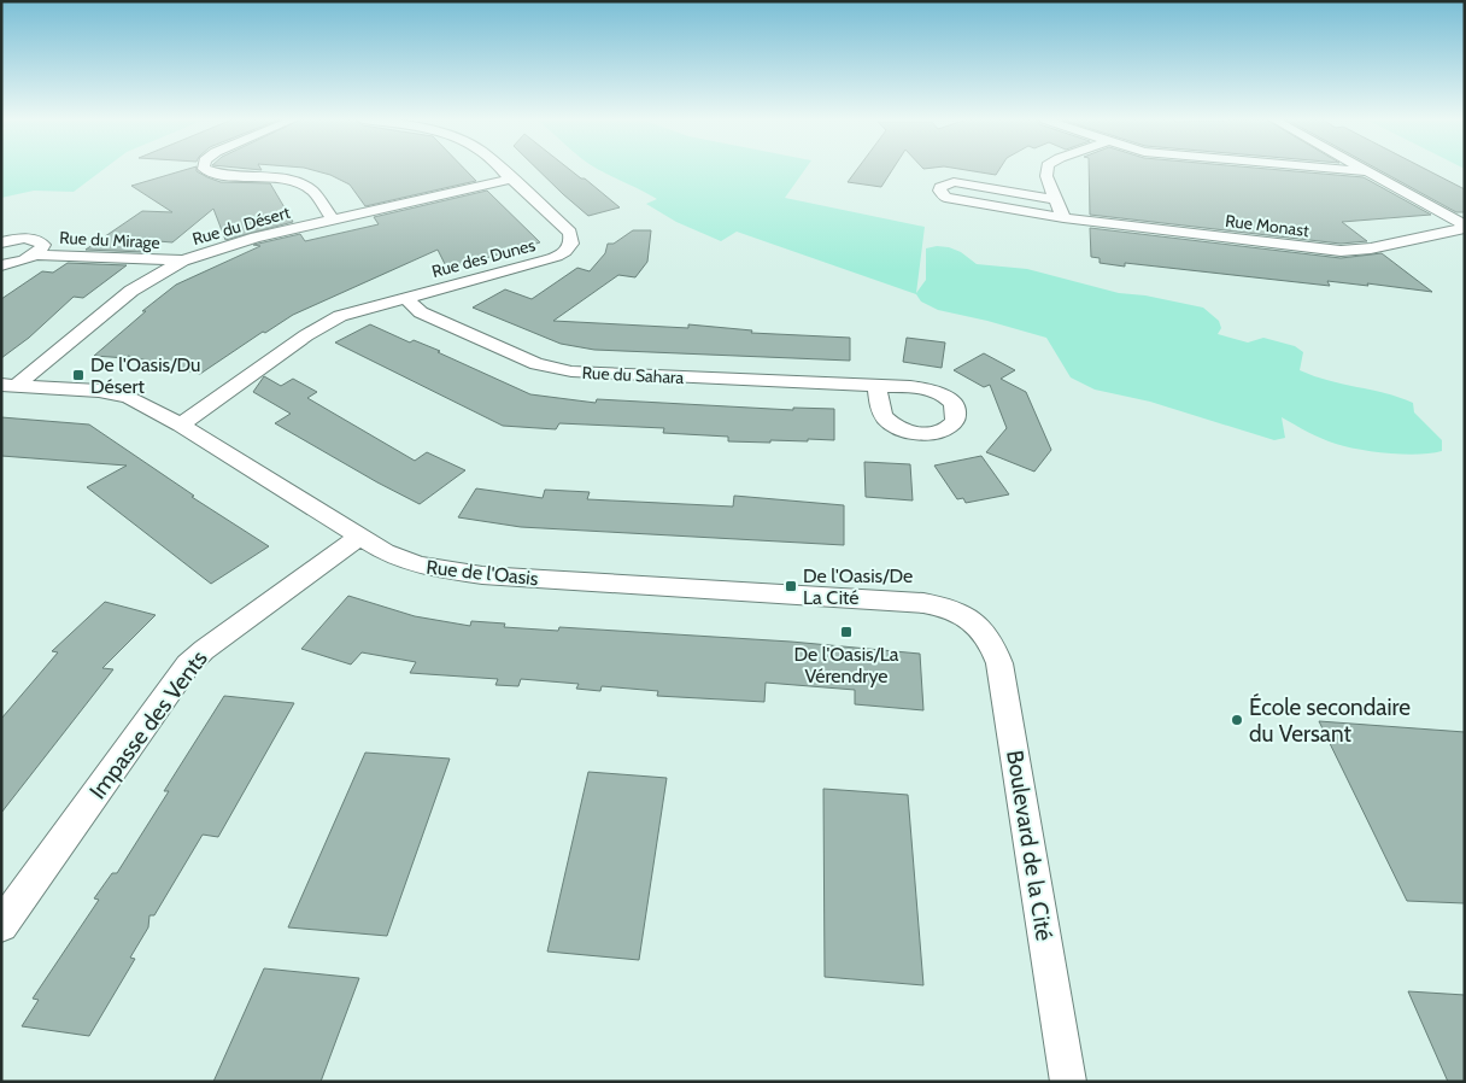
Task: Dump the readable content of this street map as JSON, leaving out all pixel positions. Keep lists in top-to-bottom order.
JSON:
{
  "streets": {
    "street": [
      "Rue du Désert",
      "Rue Monast",
      "Rue du Mirage",
      "Rue des Dunes",
      "Rue du Sahara",
      "Rue de l'Oasis",
      "Impasse des Vents",
      "Boulevard de la Cité"
    ]
  },
  "crossings": [
    ["Rue du Désert", "Rue du Mirage"],
    ["Rue du Désert", "Rue des Dunes"],
    ["Rue du Désert", "Rue de l'Oasis"],
    ["Rue des Dunes", "Rue du Sahara"],
    ["Rue des Dunes", "Rue de l'Oasis"],
    ["Rue de l'Oasis", "Impasse des Vents"],
    ["Rue de l'Oasis", "Boulevard de la Cité"]
  ],
  "places": {
    "transit": ["De l'Oasis/Du Désert", "De l'Oasis/De La Cité", "De l'Oasis/La Vérendrye"],
    "other": ["École secondaire du Versant"]
  }
}
